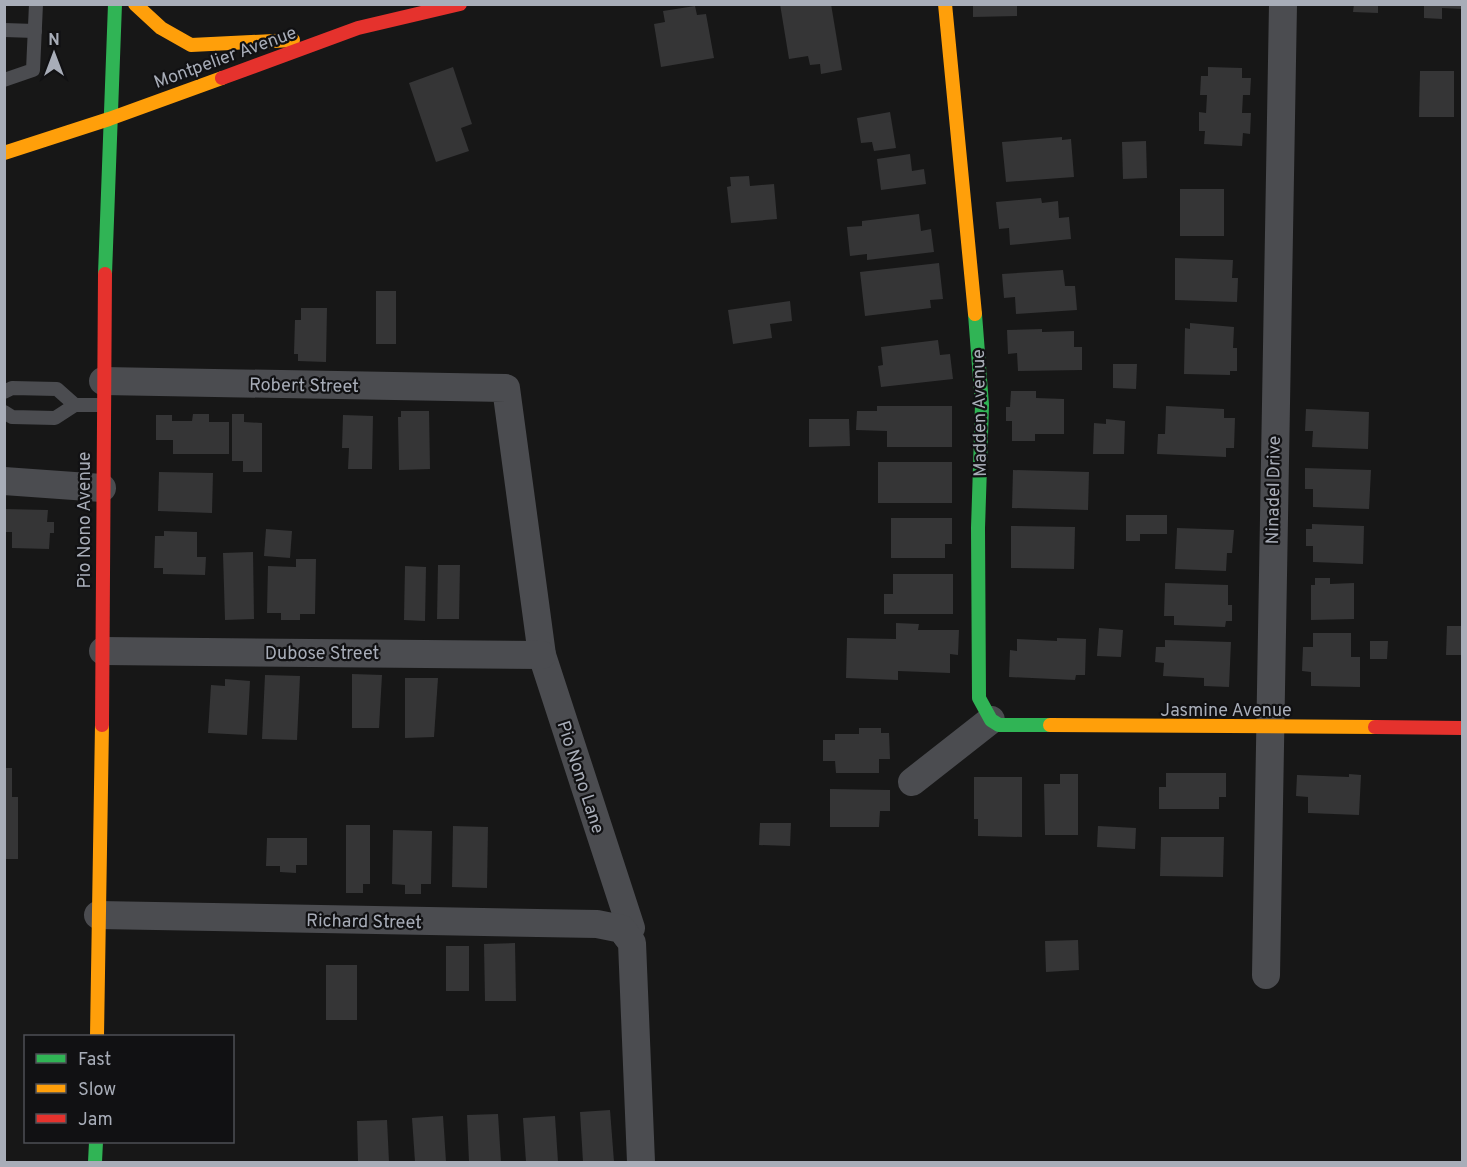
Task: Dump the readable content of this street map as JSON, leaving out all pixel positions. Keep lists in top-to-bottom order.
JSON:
{
  "streets": {
    "street": [
      "Montpelier Avenue",
      "Robert Street",
      "Madden Avenue",
      "Ninadel Drive",
      "Pio Nono Avenue",
      "Dubose Street",
      "Jasmine Avenue",
      "Pio Nono Lane",
      "Richard Street"
    ]
  },
  "crossings": [
    ["Montpelier Avenue", "Pio Nono Avenue"],
    ["Robert Street", "Pio Nono Avenue"],
    ["Robert Street", "Pio Nono Lane"],
    ["Madden Avenue", "Jasmine Avenue"],
    ["Ninadel Drive", "Jasmine Avenue"],
    ["Pio Nono Avenue", "Dubose Street"],
    ["Pio Nono Avenue", "Richard Street"],
    ["Dubose Street", "Pio Nono Lane"],
    ["Pio Nono Lane", "Richard Street"]
  ],
  "legend": ["Fast", "Slow", "Jam"],
  "north": "top"
}
